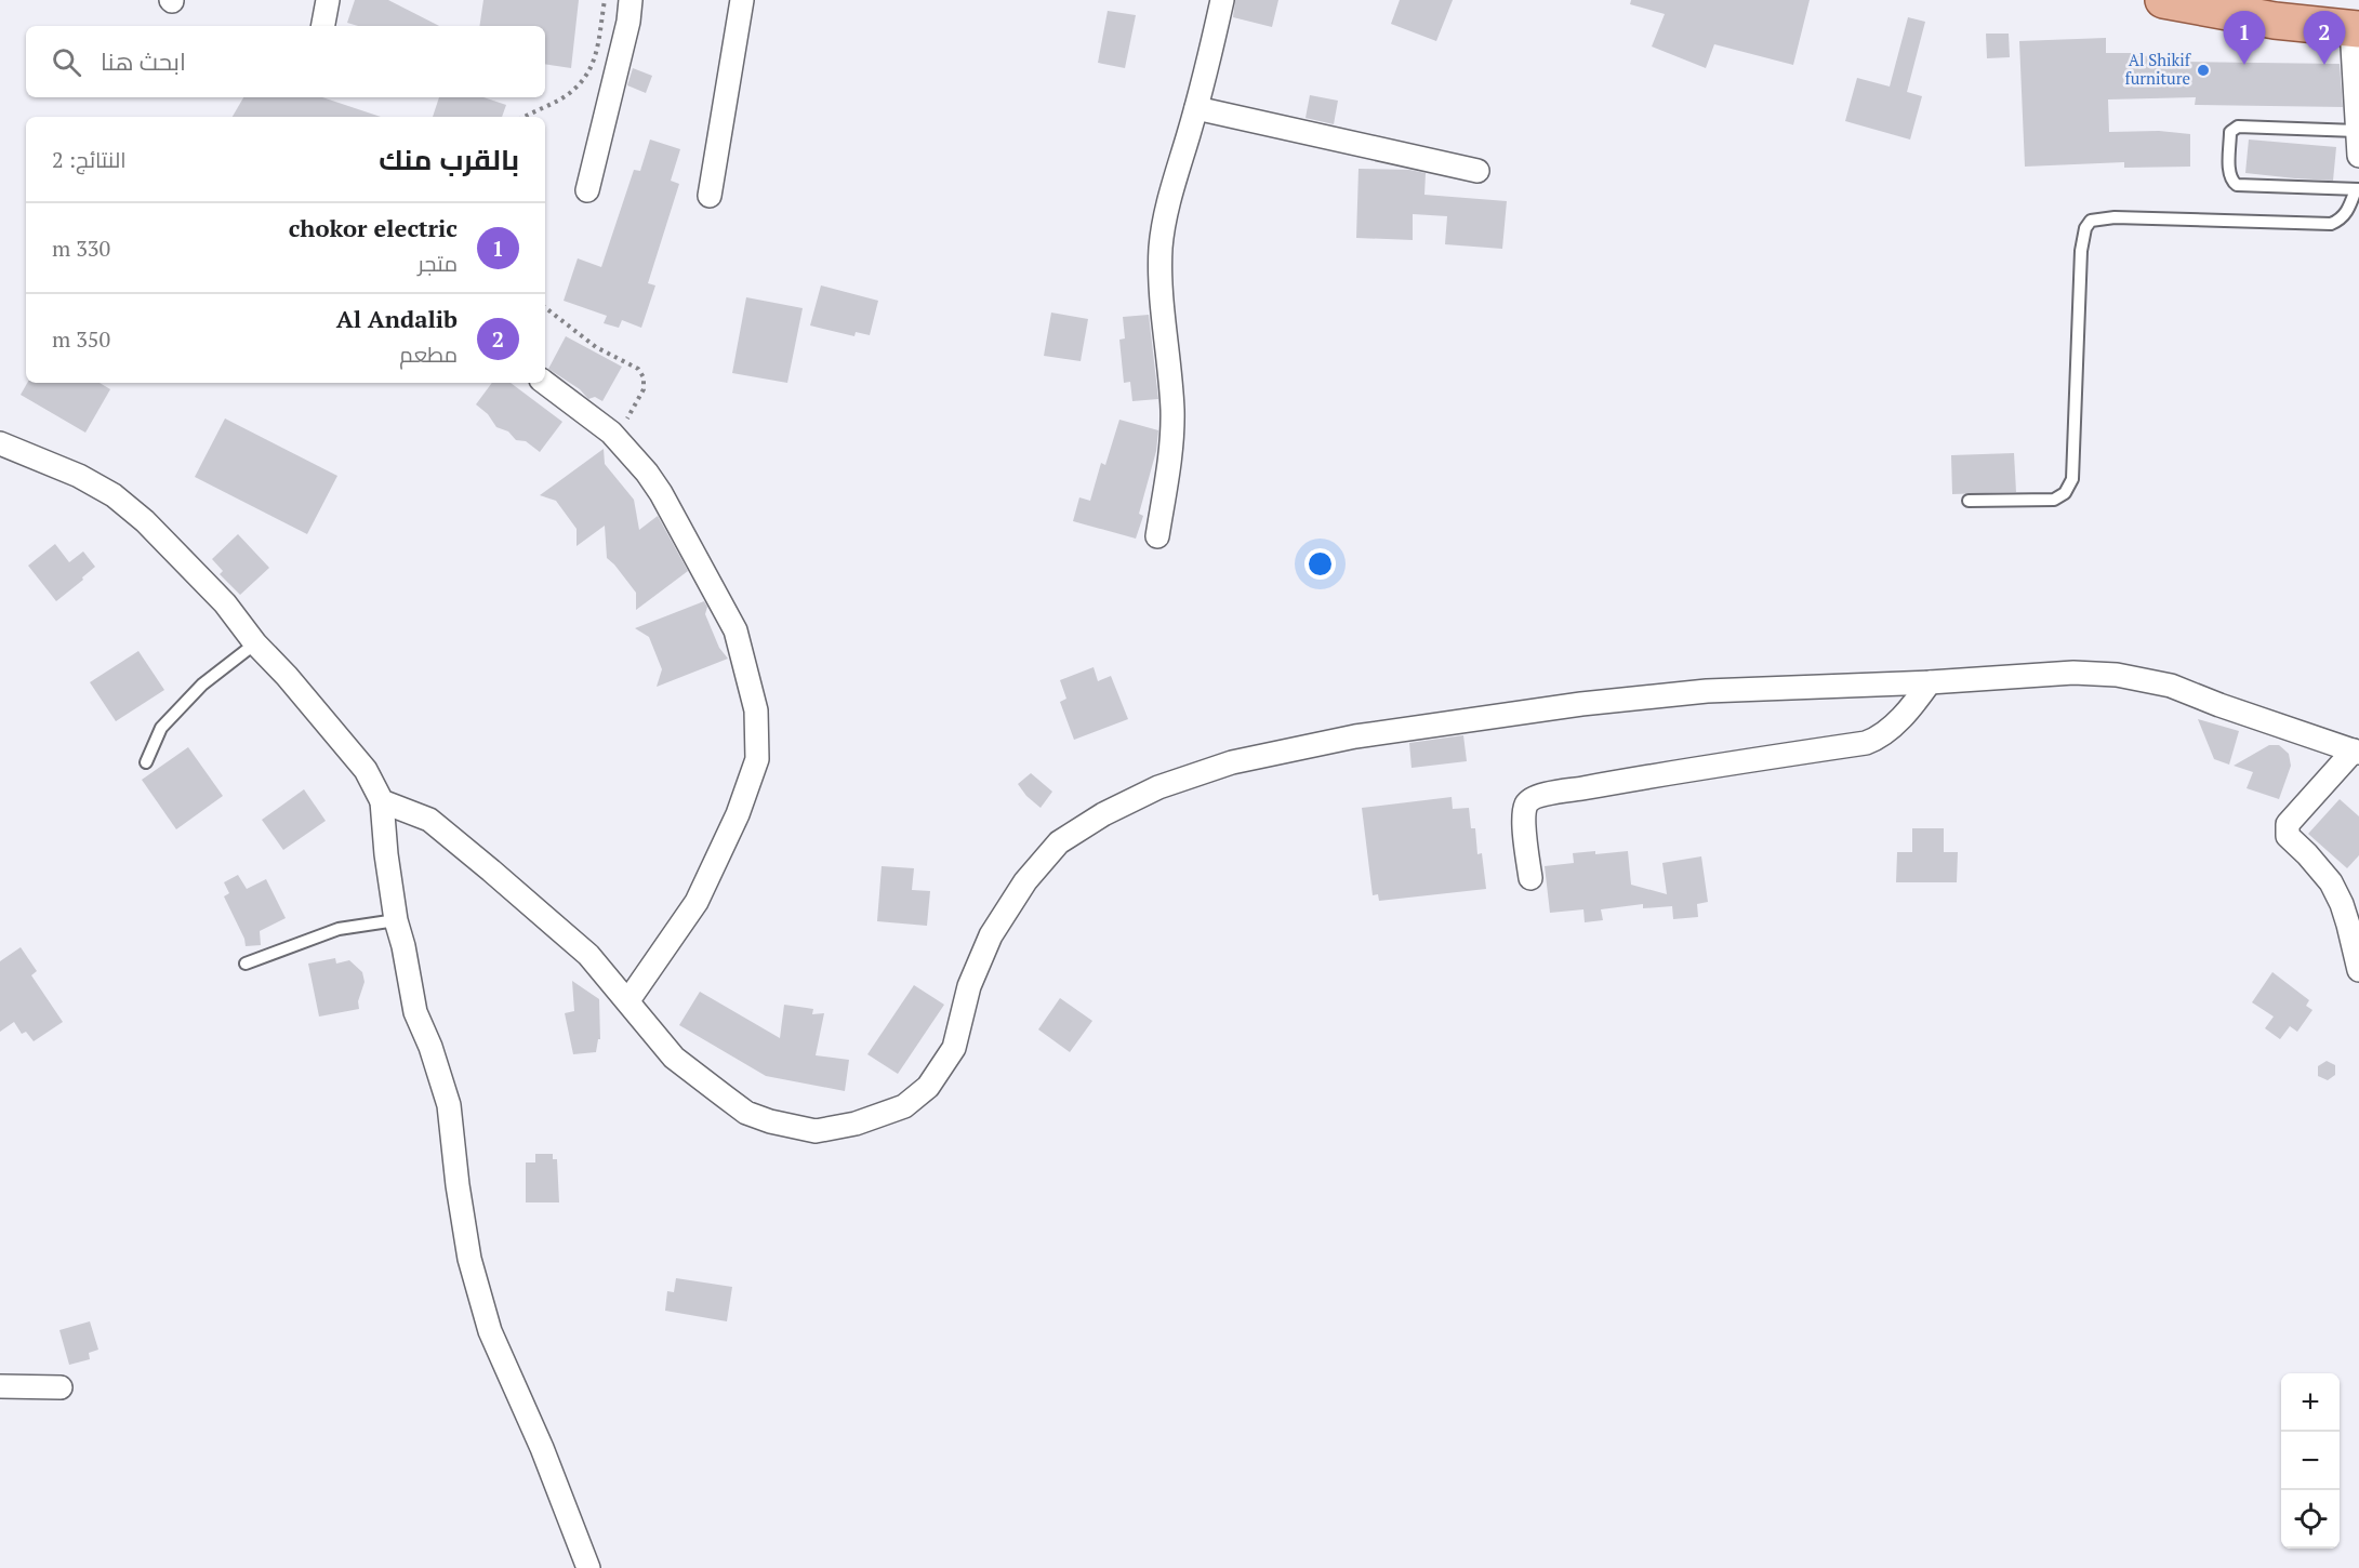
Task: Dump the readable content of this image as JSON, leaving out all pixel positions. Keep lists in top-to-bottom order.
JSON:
{
  "places": ["Al Shikif furniture"],
  "page": {
    "pins": ["1", "2"],
    "search": "ابحث هنا",
    "heading": ["بالقرب منك", "النتائج: 2"],
    "list": [
      {
        "mark": "1",
        "name": "chokor electric",
        "note": "متجر",
        "value": "330 m"
      },
      {
        "mark": "2",
        "name": "Al Andalib",
        "note": "مطعم",
        "value": "350 m"
      }
    ],
    "map_buttons": ["+", "−"]
  }
}
